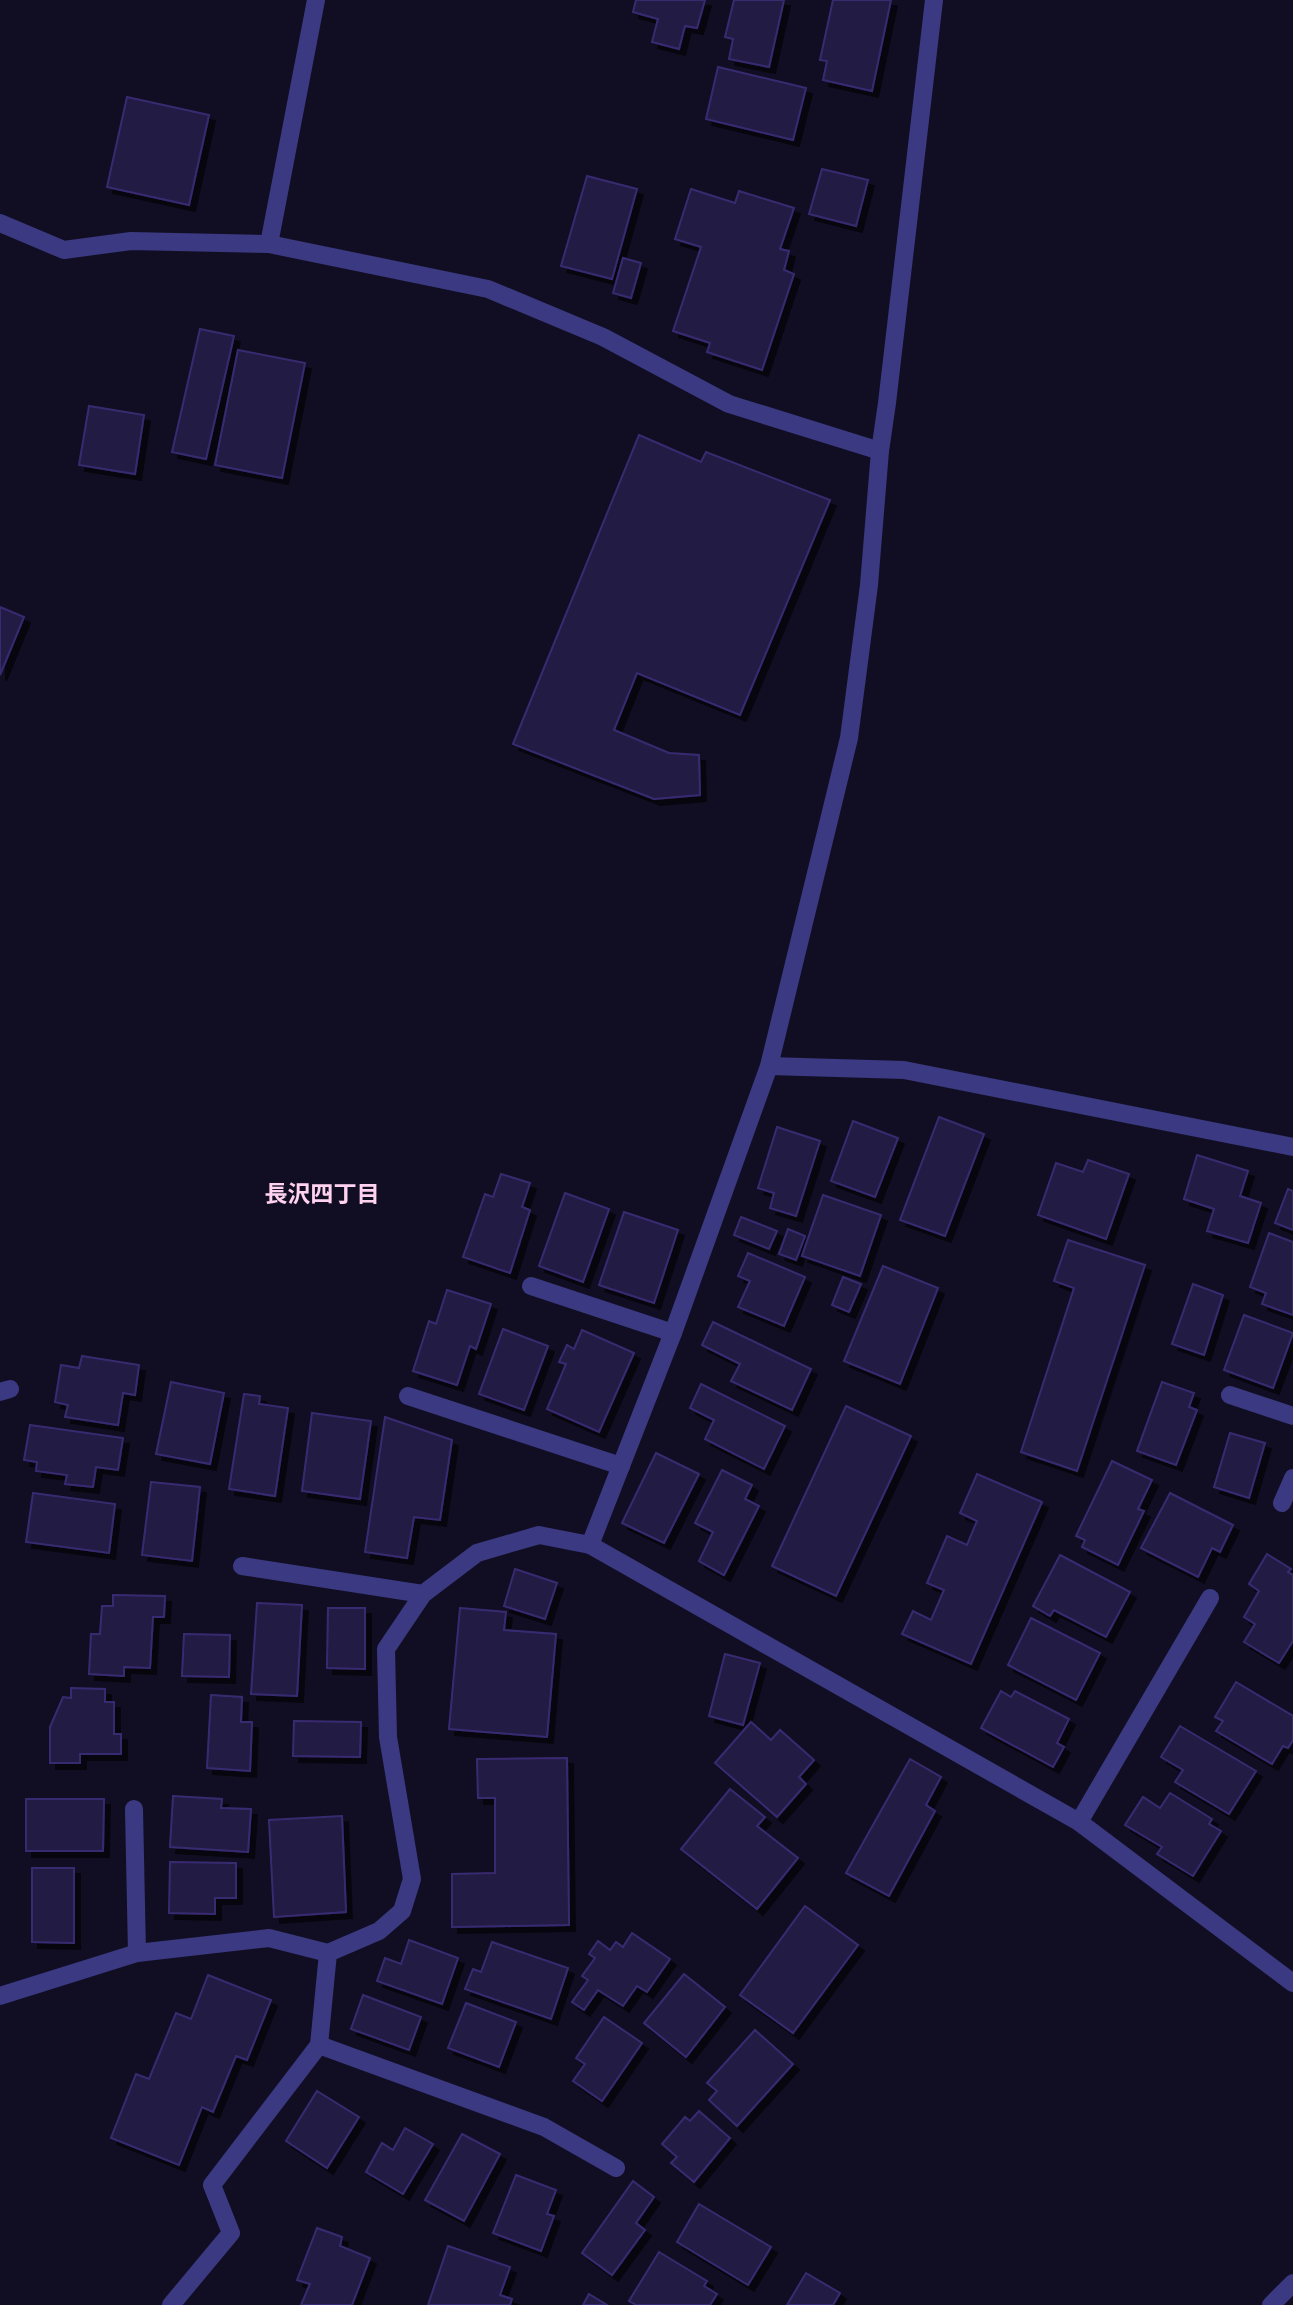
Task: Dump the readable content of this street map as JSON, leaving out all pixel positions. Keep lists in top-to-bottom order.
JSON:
{
  "districts": ["長沢四丁目"]
}
